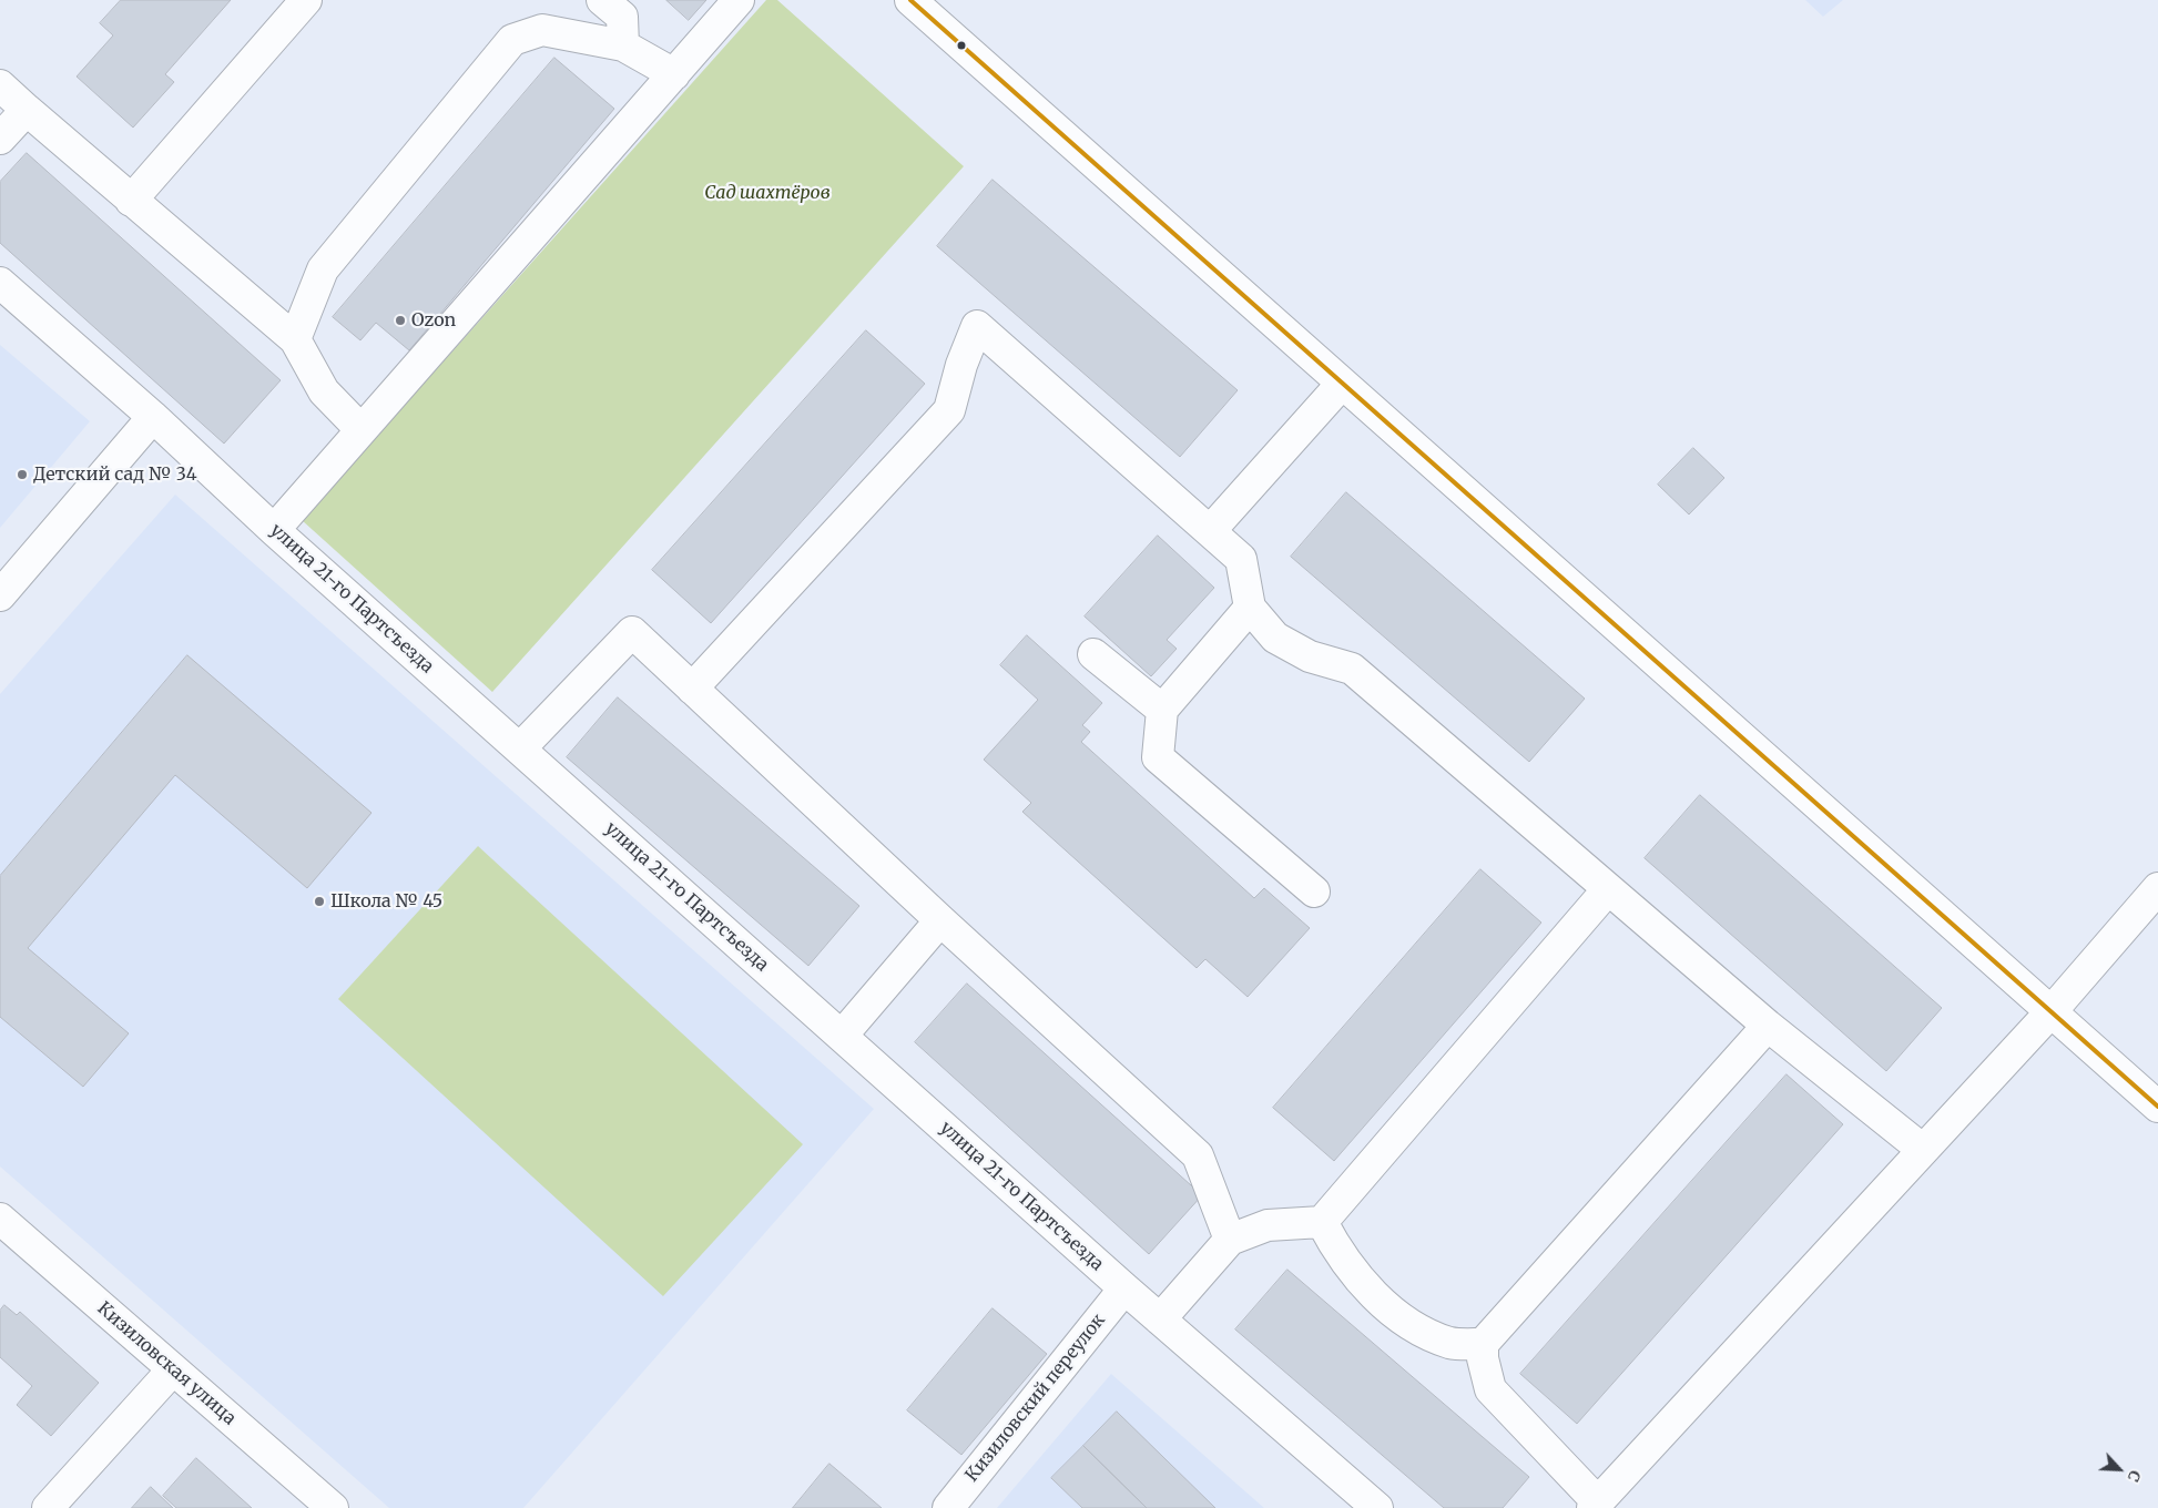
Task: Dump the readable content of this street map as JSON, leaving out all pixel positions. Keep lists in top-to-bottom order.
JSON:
{
  "streets": {
    "street": ["улица 21-го Партсъезда", "Кизиловская улица", "Кизиловский переулок"]
  },
  "crossings": [
    ["улица 21-го Партсъезда", "Кизиловский переулок"]
  ],
  "parks": ["Сад шахтёров"],
  "places": ["Ozon", "Детский сад № 34", "Школа № 45"],
  "north": "bottom right"
}
